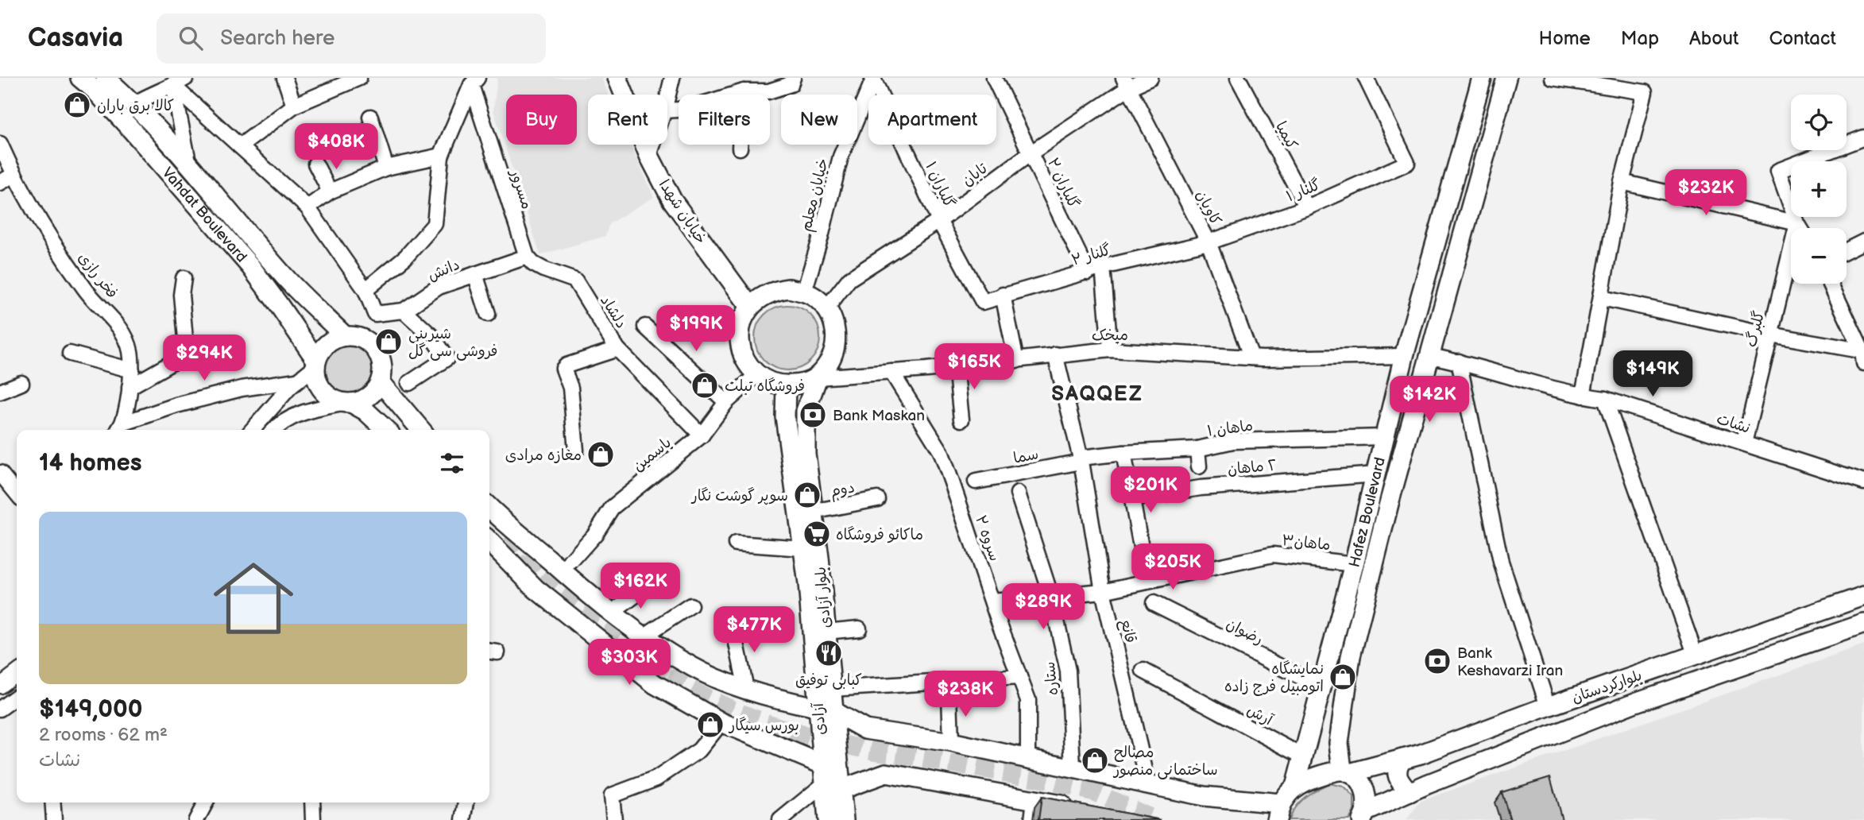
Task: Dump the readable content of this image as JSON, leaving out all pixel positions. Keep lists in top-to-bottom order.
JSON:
{
  "streets": {
    "main road": [
      "خیابان شهدا",
      "Vahdat Boulevard",
      "Hafez Boulevard",
      "بلوار آزادی",
      "بلوارکردستان",
      "آزادی"
    ],
    "street": [
      "کیمیا",
      "تابان",
      "گلباران ۲",
      "گلباران ۱",
      "مسرور",
      "گلنار ۱",
      "خیابان معلم",
      "کاویان",
      "گلنار ۲",
      "دانش",
      "فخر رازی",
      "دلشاد",
      "گلبرگ",
      "میخک",
      "نشات",
      "ماهان ۱",
      "یاسمین",
      "سما",
      "٢ ماهان",
      "دوم",
      "سروه ۲",
      "ماهان۳",
      "قانع",
      "رضوان",
      "ستاره",
      "آرش"
    ]
  },
  "crossings": [
    ["کیمیا", "گلنار ۱"],
    ["تابان", "گلباران ۲"],
    ["تابان", "گلباران ۱"],
    ["تابان", "خیابان معلم"],
    ["تابان", "کاویان"],
    ["تابان", "خیابان شهدا"],
    ["تابان", "میخک"],
    ["تابان", "یاسمین"],
    ["تابان", "بلوار آزادی"],
    ["تابان", "آزادی"],
    ["گلباران ۲", "گلنار ۲"],
    ["گلباران ۱", "خیابان معلم"],
    ["گلباران ۱", "گلنار ۲"],
    ["مسرور", "دانش"],
    ["مسرور", "دلشاد"],
    ["گلنار ۱", "کاویان"],
    ["گلنار ۱", "گلنار ۲"],
    ["خیابان معلم", "خیابان شهدا"],
    ["خیابان معلم", "میخک"],
    ["خیابان معلم", "یاسمین"],
    ["خیابان معلم", "بلوار آزادی"],
    ["خیابان معلم", "آزادی"],
    ["کاویان", "گلنار ۲"],
    ["کاویان", "میخک"],
    ["خیابان شهدا", "میخک"],
    ["خیابان شهدا", "یاسمین"],
    ["خیابان شهدا", "بلوار آزادی"],
    ["خیابان شهدا", "آزادی"],
    ["دانش", "دلشاد"],
    ["دلشاد", "یاسمین"],
    ["گلبرگ", "نشات"],
    ["میخک", "یاسمین"],
    ["میخک", "Hafez Boulevard"],
    ["میخک", "سروه ۲"],
    ["میخک", "بلوار آزادی"],
    ["میخک", "قانع"],
    ["میخک", "آزادی"],
    ["نشات", "Hafez Boulevard"],
    ["ماهان ۱", "سما"],
    ["ماهان ۱", "Hafez Boulevard"],
    ["ماهان ۱", "قانع"],
    ["یاسمین", "بلوار آزادی"],
    ["یاسمین", "آزادی"],
    ["سما", "قانع"],
    ["٢ ماهان", "Hafez Boulevard"],
    ["دوم", "بلوار آزادی"],
    ["Hafez Boulevard", "ماهان۳"],
    ["Hafez Boulevard", "رضوان"],
    ["Hafez Boulevard", "بلوارکردستان"],
    ["Hafez Boulevard", "آرش"],
    ["سروه ۲", "ماهان۳"],
    ["ماهان۳", "قانع"],
    ["ماهان۳", "ستاره"],
    ["بلوار آزادی", "آزادی"]
  ],
  "districts": ["SAQQEZ"],
  "places": {
    "shop": [
      "کالا برق باران",
      "شیرینی فروشی سی گل",
      "فروشگاه تبلت",
      "مغازه مرادی",
      "سوپر گوشت نگار",
      "نمایشگاه اتومبیل فرج زاده",
      "بورس سیگار",
      "مصالح ساختمانی منصور"
    ],
    "bank": ["Bank Maskan", "Bank Keshavarzi Iran"],
    "supermarket": ["ماکائو فروشگاه"],
    "restaurant": ["کبابی توفیق"]
  },
  "page": {
    "header": "Casavia",
    "search": "Search here",
    "nav": [
      "Home",
      "Map",
      "About",
      "Contact"
    ],
    "map_buttons": ["+", "−"],
    "chip": [
      "Buy",
      "Rent",
      "Filters",
      "New",
      "Apartment"
    ],
    "price": [
      "$408K",
      "$232K",
      "$199K",
      "$294K",
      "$165K",
      "$149K",
      "$142K",
      "$201K",
      "$205K",
      "$162K",
      "$289K",
      "$477K",
      "$303K",
      "$238K"
    ],
    "heading": "14 homes",
    "list": [
      {
        "name": "$149,000",
        "note": "2 rooms · 62 m² · نشات"
      }
    ]
  }
}
